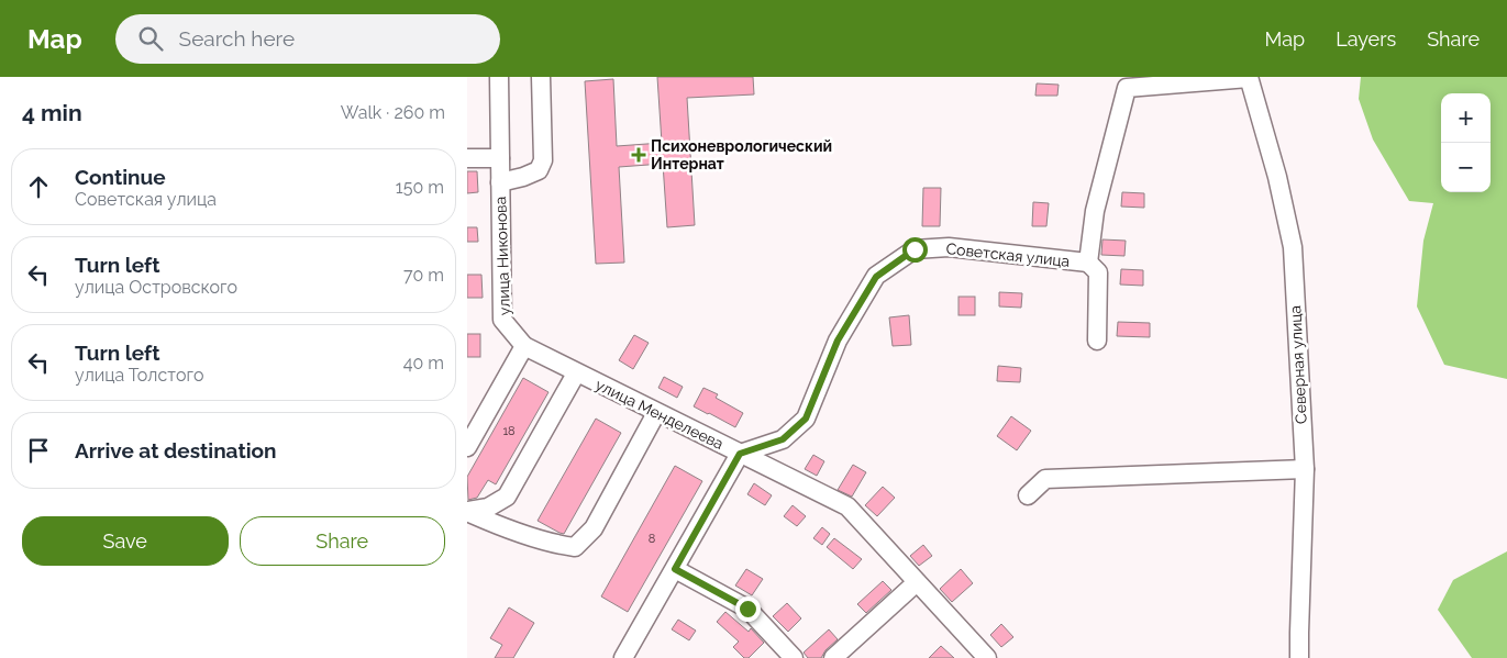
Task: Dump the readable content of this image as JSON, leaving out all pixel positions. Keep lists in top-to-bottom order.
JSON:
{
  "streets": {
    "street": [
      "Советская улица",
      "улица Никонова",
      "Северная улица",
      "улица Менделеева"
    ]
  },
  "crossings": [
    ["Советская улица", "Северная улица"],
    ["Советская улица", "улица Менделеева"],
    ["улица Никонова", "улица Менделеева"]
  ],
  "places": {
    "health": ["Психоневрологический Интернат"]
  },
  "house_numbers": ["18", "8"],
  "page": {
    "header": "Map",
    "search": "Search here",
    "nav": ["Map", "Layers", "Share"],
    "heading": ["4 min", "Walk · 260 m"],
    "map_buttons": ["+", "−"],
    "list": [
      ["Continue", "Советская улица", "150 m"],
      ["Turn left", "улица Островского", "70 m"],
      ["Turn left", "улица Толстого", "40 m"],
      "Arrive at destination"
    ],
    "buttons": ["Save", "Share"]
  }
}
